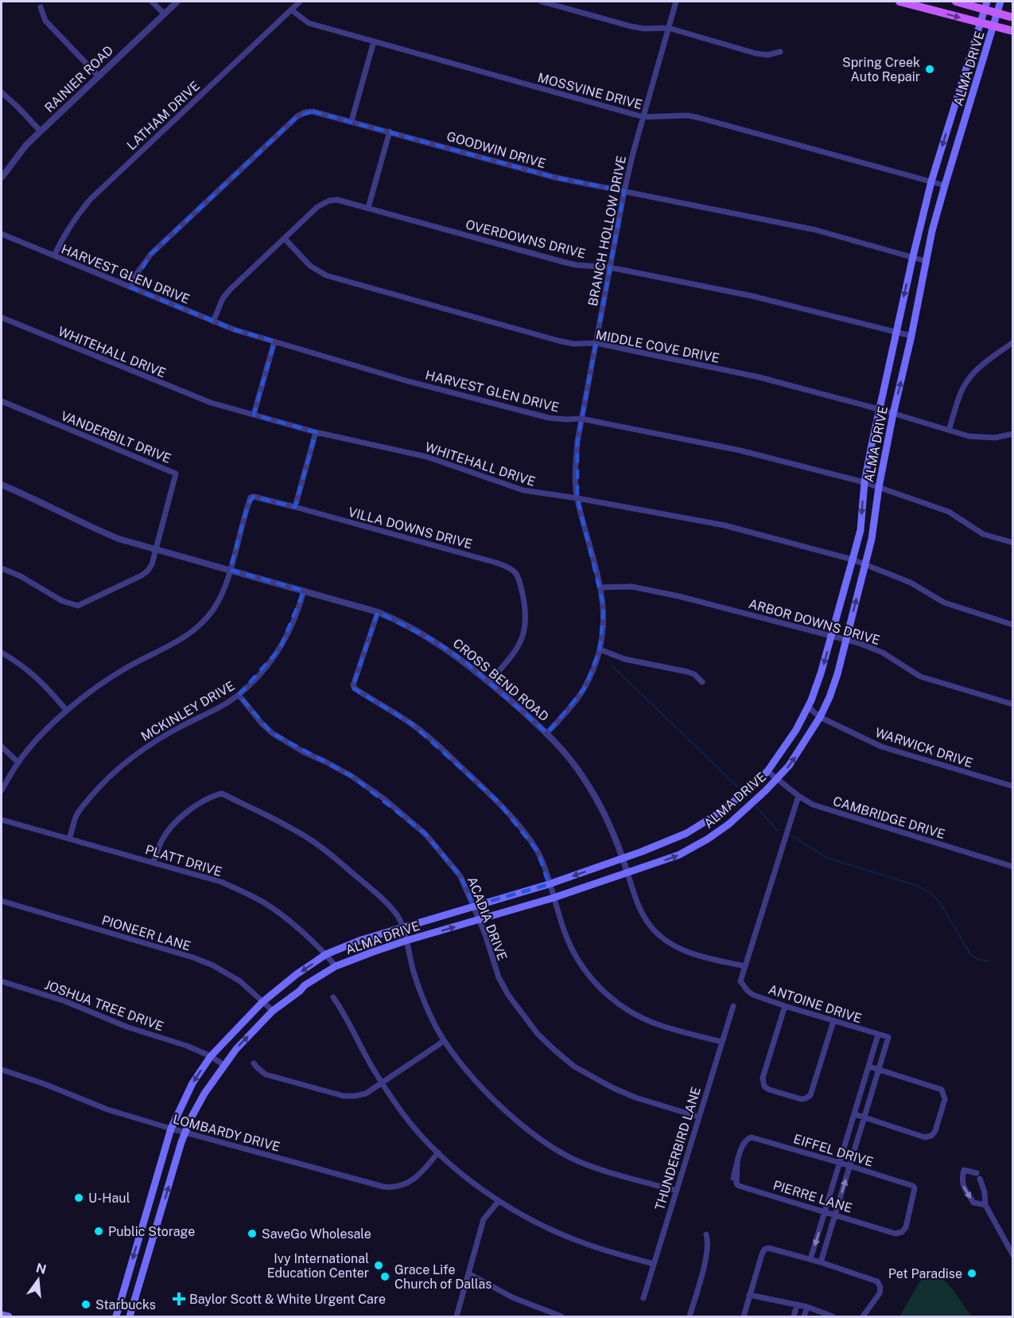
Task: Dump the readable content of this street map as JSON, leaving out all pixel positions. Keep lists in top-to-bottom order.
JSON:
{
  "streets": {
    "main road": ["ALMA DRIVE"],
    "street": [
      "RAINIER ROAD",
      "MOSSVINE DRIVE",
      "LATHAM DRIVE",
      "GOODWIN DRIVE",
      "BRANCH HOLLOW DRIVE",
      "OVERDOWNS DRIVE",
      "HARVEST GLEN DRIVE",
      "MIDDLE COVE DRIVE",
      "WHITEHALL DRIVE",
      "VANDERBILT DRIVE",
      "VILLA DOWNS DRIVE",
      "ARBOR DOWNS DRIVE",
      "CROSS BEND ROAD",
      "MCKINLEY DRIVE",
      "WARWICK DRIVE",
      "CAMBRIDGE DRIVE",
      "PLATT DRIVE",
      "ACADIA DRIVE",
      "PIONEER LANE",
      "ANTOINE DRIVE",
      "JOSHUA TREE DRIVE",
      "LOMBARDY DRIVE",
      "THUNDERBIRD LANE",
      "EIFFEL DRIVE",
      "PIERRE LANE"
    ]
  },
  "crossings": [
    ["ALMA DRIVE", "MOSSVINE DRIVE"],
    ["ALMA DRIVE", "GOODWIN DRIVE"],
    ["ALMA DRIVE", "OVERDOWNS DRIVE"],
    ["ALMA DRIVE", "HARVEST GLEN DRIVE"],
    ["ALMA DRIVE", "MIDDLE COVE DRIVE"],
    ["ALMA DRIVE", "WHITEHALL DRIVE"],
    ["ALMA DRIVE", "ARBOR DOWNS DRIVE"],
    ["ALMA DRIVE", "CROSS BEND ROAD"],
    ["ALMA DRIVE", "WARWICK DRIVE"],
    ["ALMA DRIVE", "CAMBRIDGE DRIVE"],
    ["ALMA DRIVE", "PLATT DRIVE"],
    ["ALMA DRIVE", "ACADIA DRIVE"],
    ["ALMA DRIVE", "PIONEER LANE"],
    ["ALMA DRIVE", "JOSHUA TREE DRIVE"],
    ["ALMA DRIVE", "LOMBARDY DRIVE"],
    ["MOSSVINE DRIVE", "LATHAM DRIVE"],
    ["MOSSVINE DRIVE", "BRANCH HOLLOW DRIVE"],
    ["LATHAM DRIVE", "HARVEST GLEN DRIVE"],
    ["GOODWIN DRIVE", "BRANCH HOLLOW DRIVE"],
    ["GOODWIN DRIVE", "HARVEST GLEN DRIVE"],
    ["BRANCH HOLLOW DRIVE", "OVERDOWNS DRIVE"],
    ["BRANCH HOLLOW DRIVE", "HARVEST GLEN DRIVE"],
    ["BRANCH HOLLOW DRIVE", "MIDDLE COVE DRIVE"],
    ["BRANCH HOLLOW DRIVE", "WHITEHALL DRIVE"],
    ["BRANCH HOLLOW DRIVE", "ARBOR DOWNS DRIVE"],
    ["BRANCH HOLLOW DRIVE", "CROSS BEND ROAD"],
    ["OVERDOWNS DRIVE", "HARVEST GLEN DRIVE"],
    ["OVERDOWNS DRIVE", "MIDDLE COVE DRIVE"],
    ["VANDERBILT DRIVE", "CROSS BEND ROAD"],
    ["VILLA DOWNS DRIVE", "CROSS BEND ROAD"],
    ["CROSS BEND ROAD", "MCKINLEY DRIVE"],
    ["CROSS BEND ROAD", "ANTOINE DRIVE"],
    ["MCKINLEY DRIVE", "PLATT DRIVE"],
    ["MCKINLEY DRIVE", "ACADIA DRIVE"],
    ["ACADIA DRIVE", "THUNDERBIRD LANE"],
    ["EIFFEL DRIVE", "PIERRE LANE"]
  ],
  "places": {
    "other": [
      "Spring Creek Auto Repair",
      "U-Haul",
      "Public Storage",
      "SaveGo Wholesale",
      "Ivy International Education Center",
      "Pet Paradise",
      "Grace Life Church of Dallas",
      "Starbucks"
    ],
    "health": ["Baylor Scott & White Urgent Care"]
  },
  "north": "top"
}
